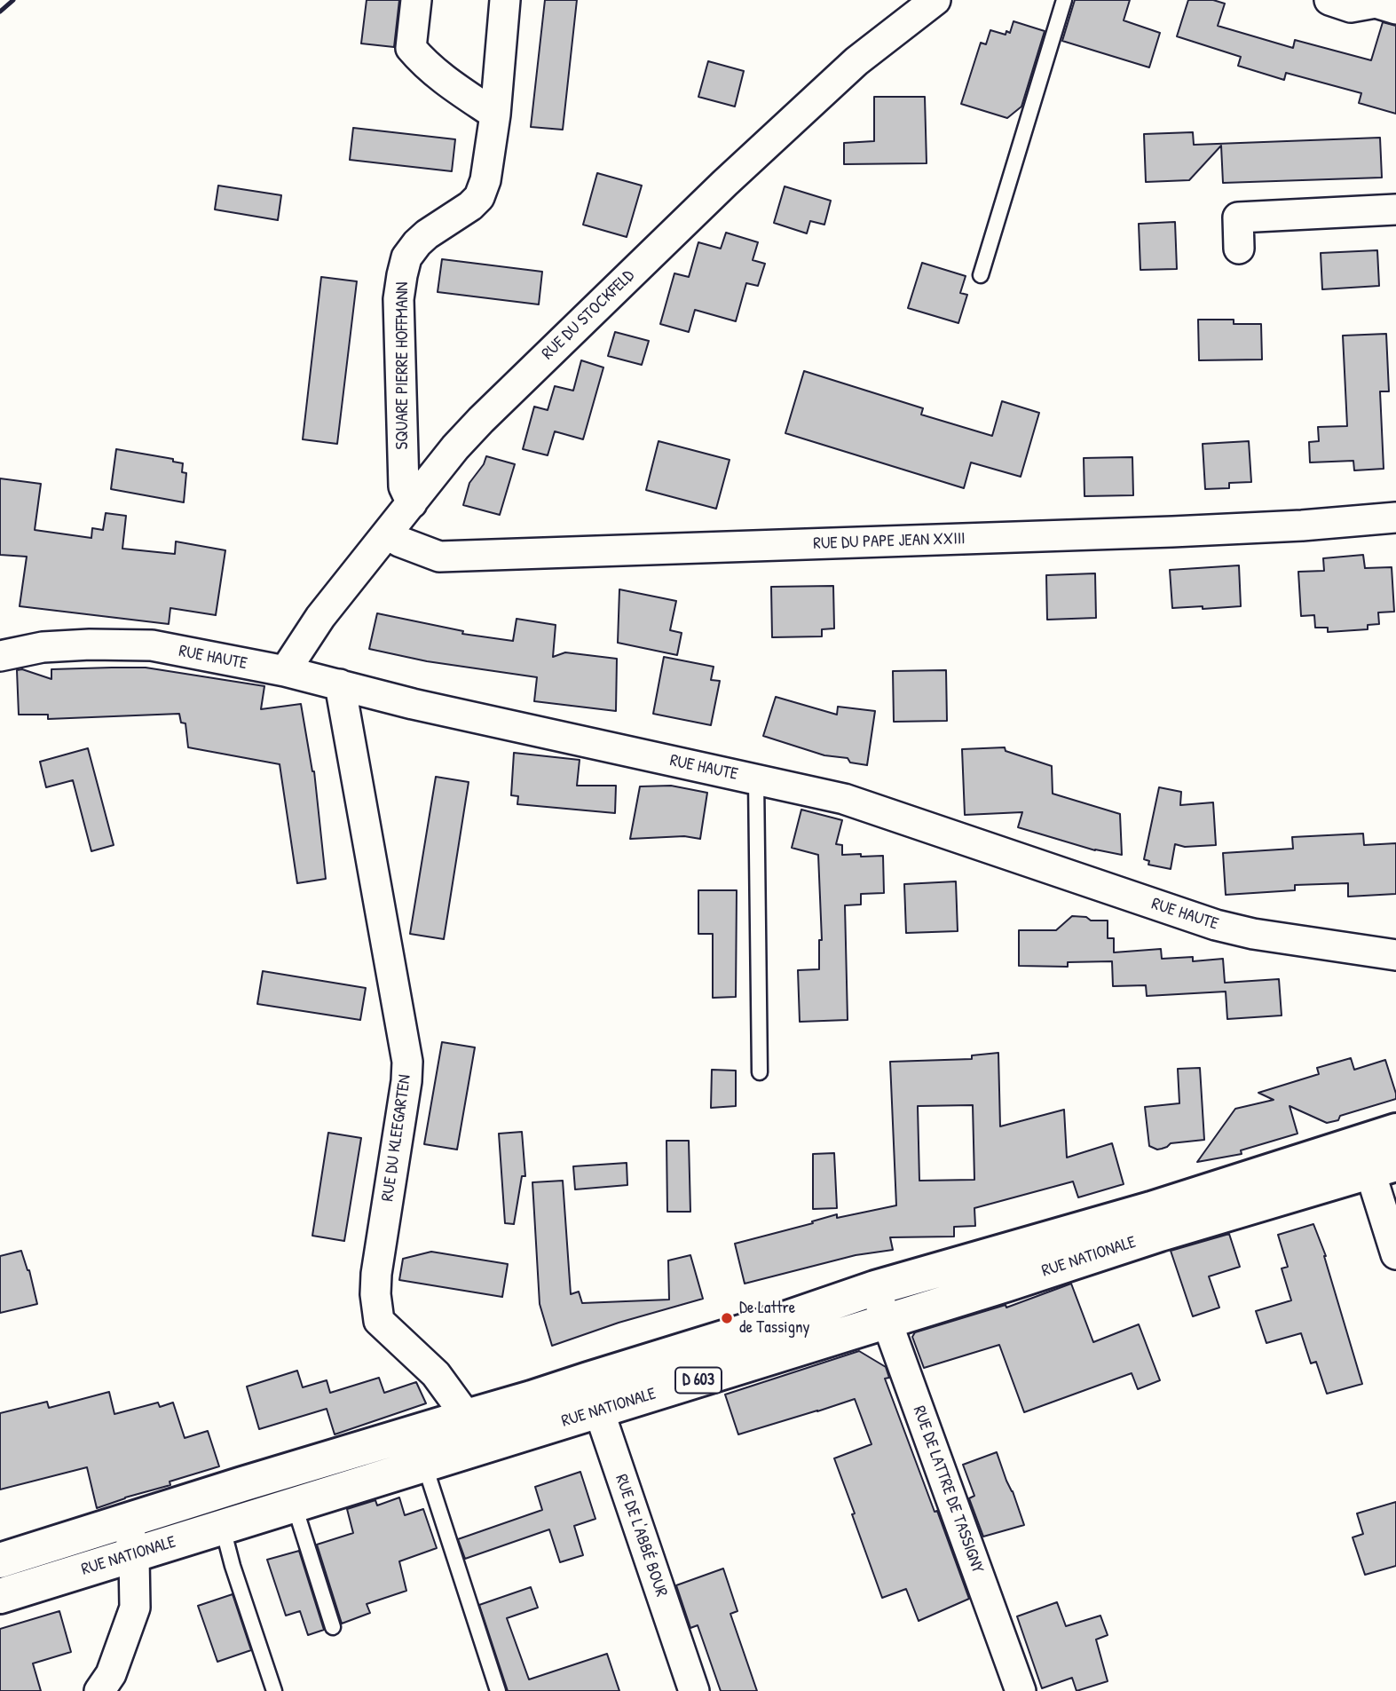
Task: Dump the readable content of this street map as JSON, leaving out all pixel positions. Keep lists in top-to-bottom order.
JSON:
{
  "streets": {
    "main road": ["RUE NATIONALE", "D 603"],
    "street": [
      "RUE DU STOCKFELD",
      "SQUARE PIERRE HOFFMANN",
      "RUE DU PAPE JEAN XXIII",
      "RUE HAUTE",
      "RUE DU KLEEGARTEN",
      "RUE DE LATTRE DE TASSIGNY",
      "RUE DE L'ABBÉ BOUR"
    ]
  },
  "crossings": [
    ["RUE DU STOCKFELD", "SQUARE PIERRE HOFFMANN"],
    ["RUE DU STOCKFELD", "RUE DU PAPE JEAN XXIII"],
    ["RUE DU STOCKFELD", "RUE HAUTE"],
    ["RUE HAUTE", "RUE DU KLEEGARTEN"],
    ["RUE DU KLEEGARTEN", "RUE NATIONALE"],
    ["RUE NATIONALE", "RUE DE LATTRE DE TASSIGNY"],
    ["RUE NATIONALE", "RUE DE L'ABBÉ BOUR"]
  ],
  "places": ["De Lattre de Tassigny"]
}
